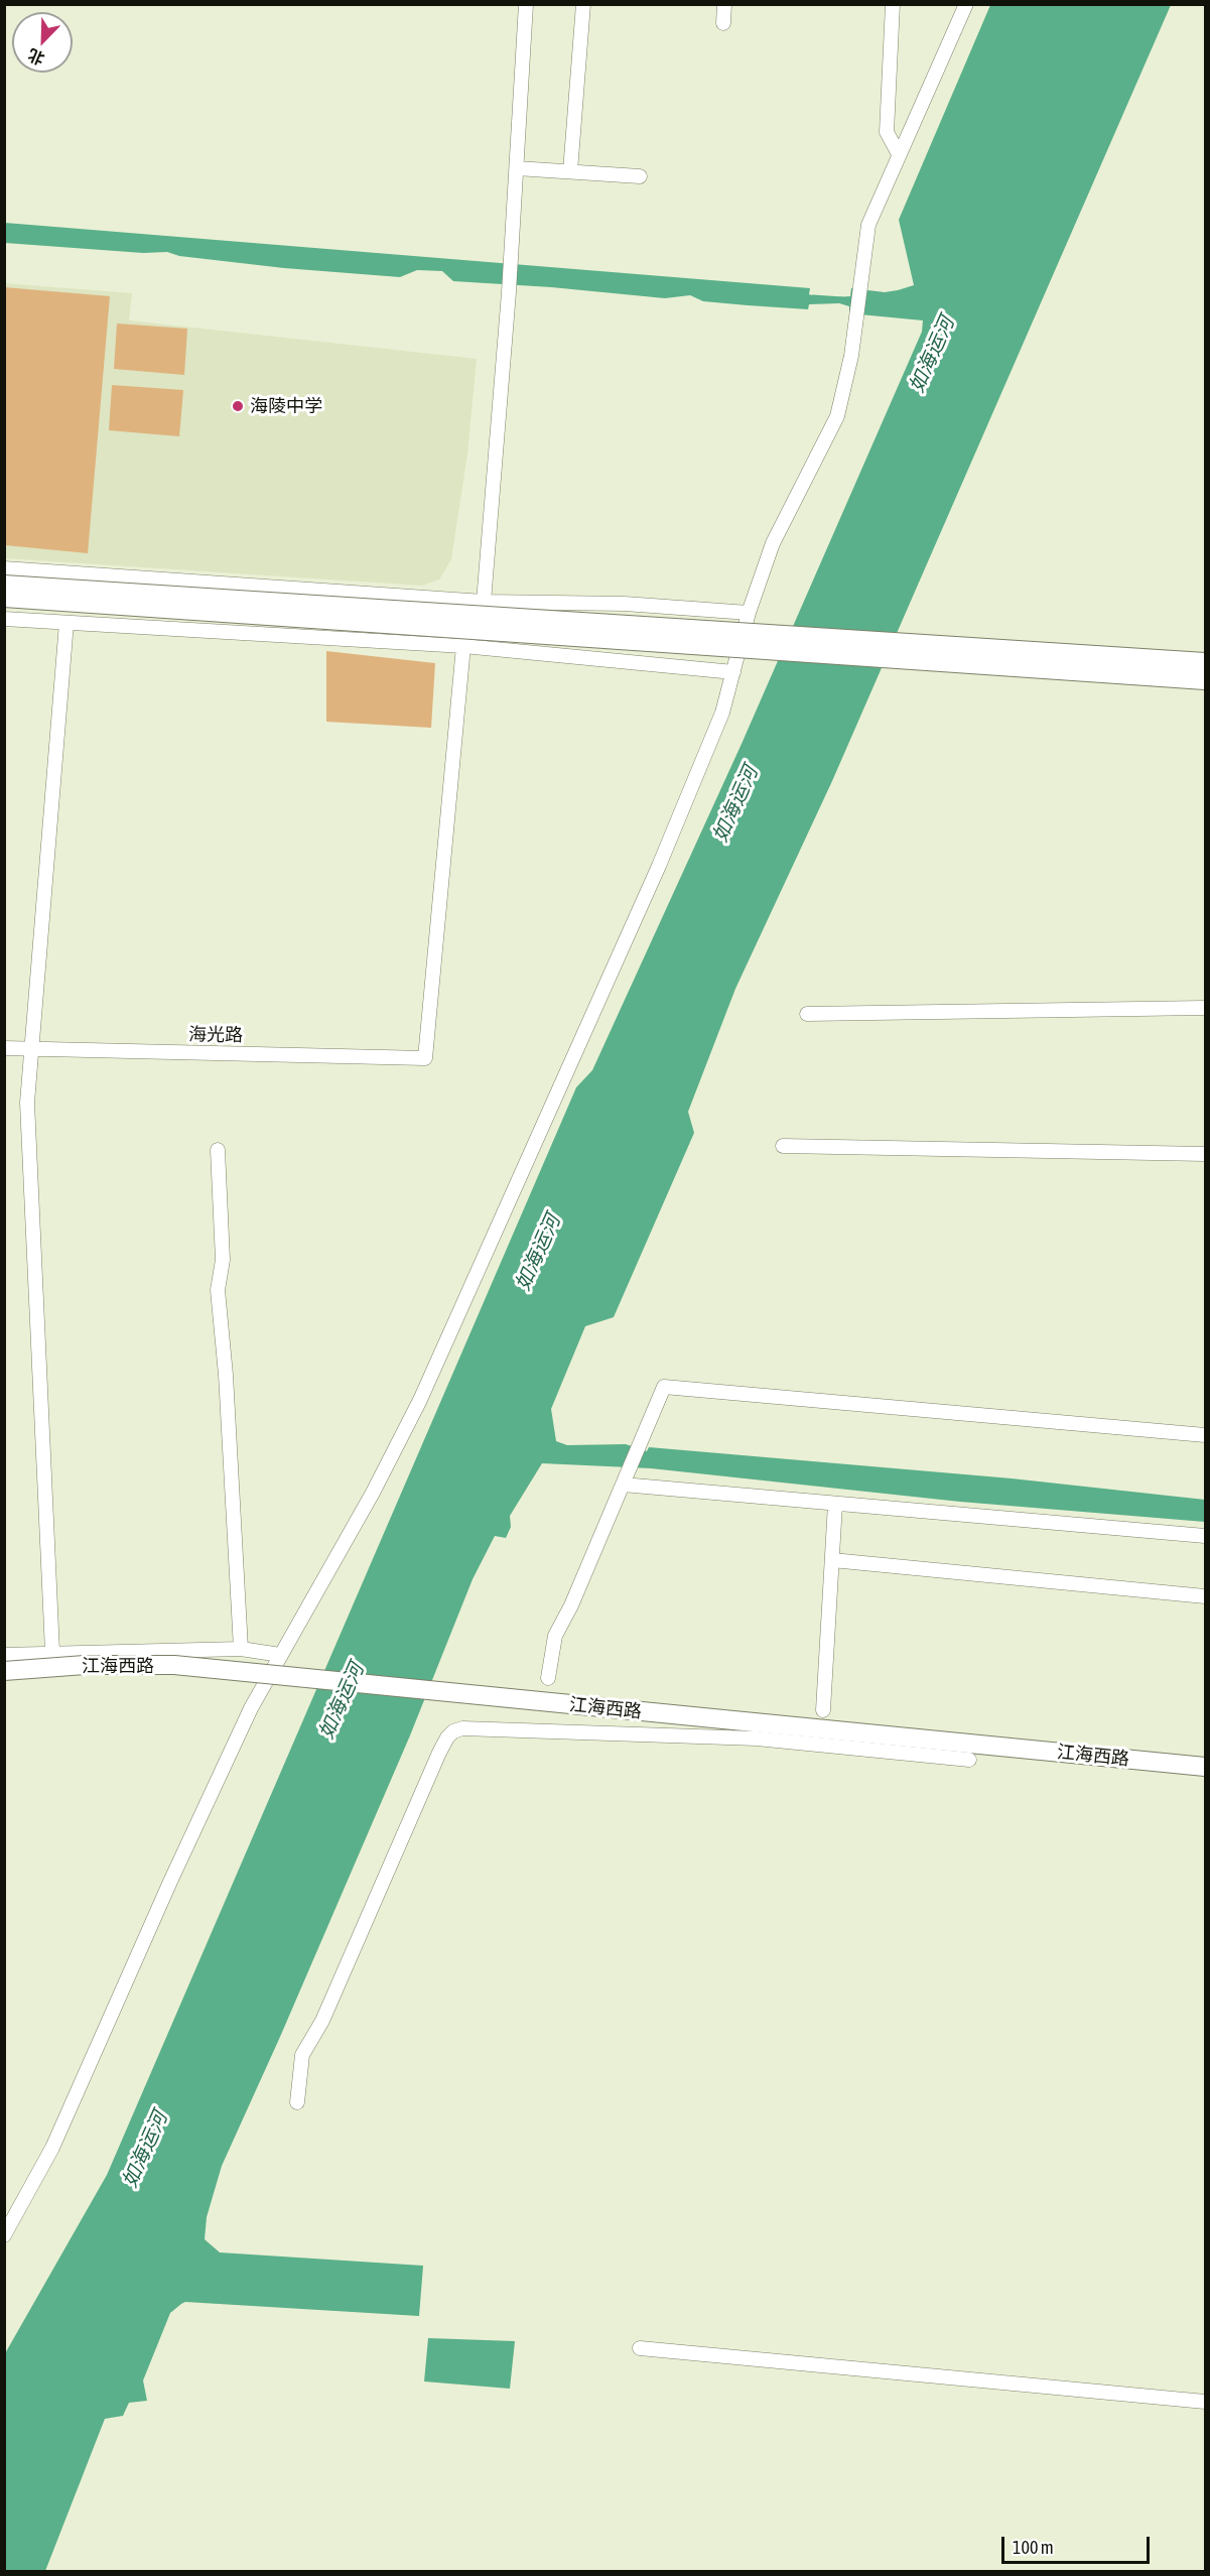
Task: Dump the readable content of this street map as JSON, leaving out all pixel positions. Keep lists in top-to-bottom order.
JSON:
{
  "streets": {
    "main road": ["江海西路"],
    "street": ["海光路"]
  },
  "water": ["如海运河"],
  "places": ["海陵中学"],
  "scale_bar": "100 m",
  "north": "bottom left"
}
